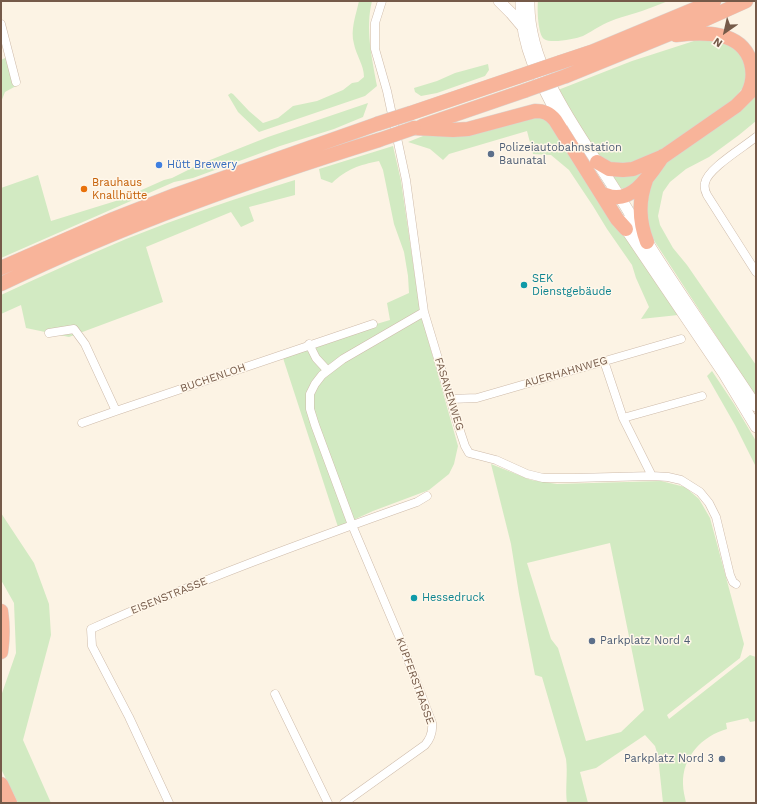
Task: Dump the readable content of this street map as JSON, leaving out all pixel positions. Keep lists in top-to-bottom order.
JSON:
{
  "streets": {
    "street": [
      "AUERHAHNWEG",
      "BUCHENLOH",
      "FASANENWEG",
      "EISENSTRASSE",
      "KUPFERSTRASSE"
    ]
  },
  "crossings": [
    ["AUERHAHNWEG", "FASANENWEG"],
    ["EISENSTRASSE", "KUPFERSTRASSE"]
  ],
  "places": [
    "Polizeiautobahnstation Baunatal",
    "Hütt Brewery",
    "Brauhaus Knallhütte",
    "SEK Dienstgebäude",
    "Hessedruck",
    "Parkplatz Nord 4",
    "Parkplatz Nord 3"
  ],
  "north": "bottom left"
}
